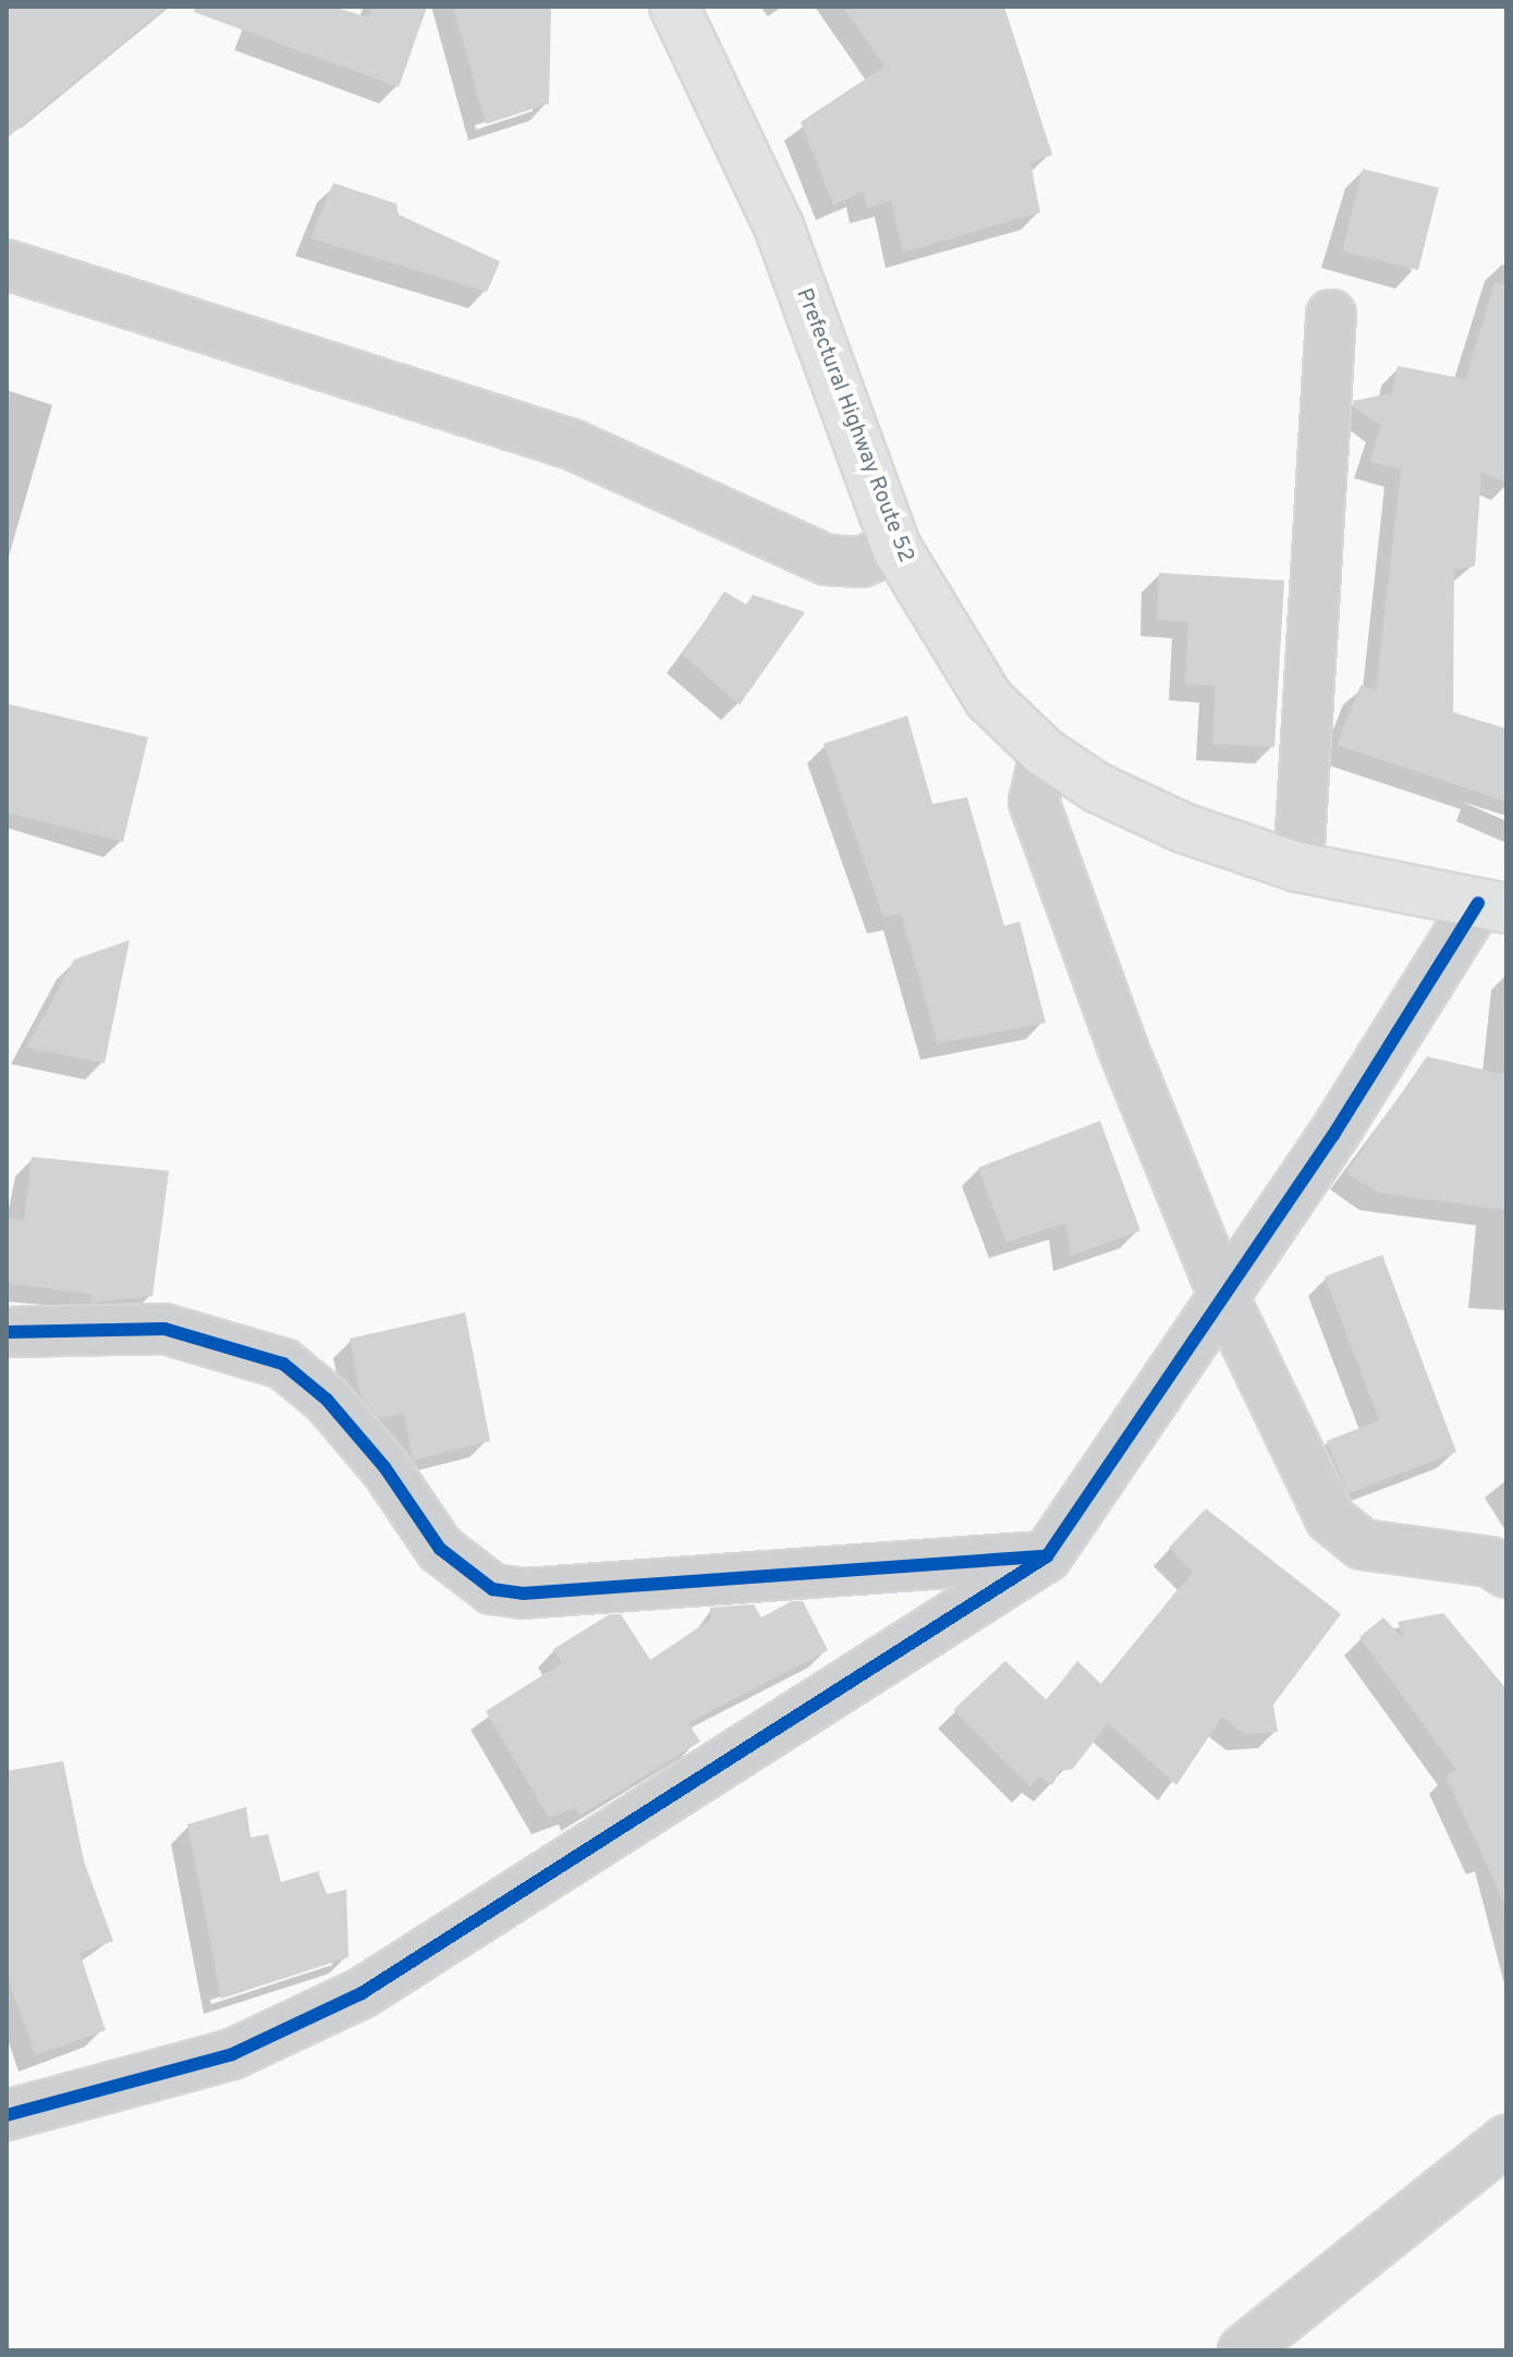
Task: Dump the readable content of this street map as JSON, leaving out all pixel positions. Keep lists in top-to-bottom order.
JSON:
{
  "streets": {
    "main road": ["Prefectural Highway Route 52"]
  }
}
